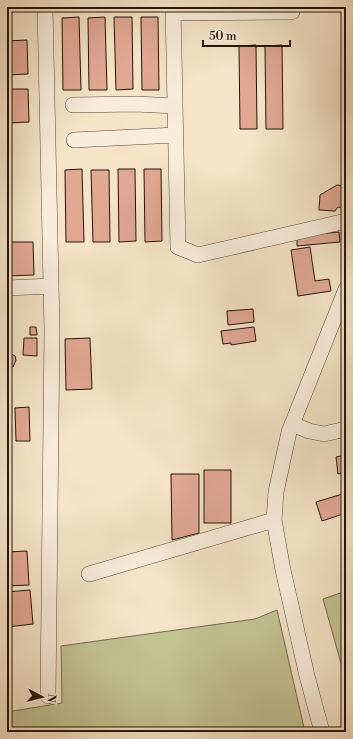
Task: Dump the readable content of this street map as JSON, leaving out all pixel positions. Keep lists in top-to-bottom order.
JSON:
{
  "scale_bar": "50 m",
  "north": "right"
}
